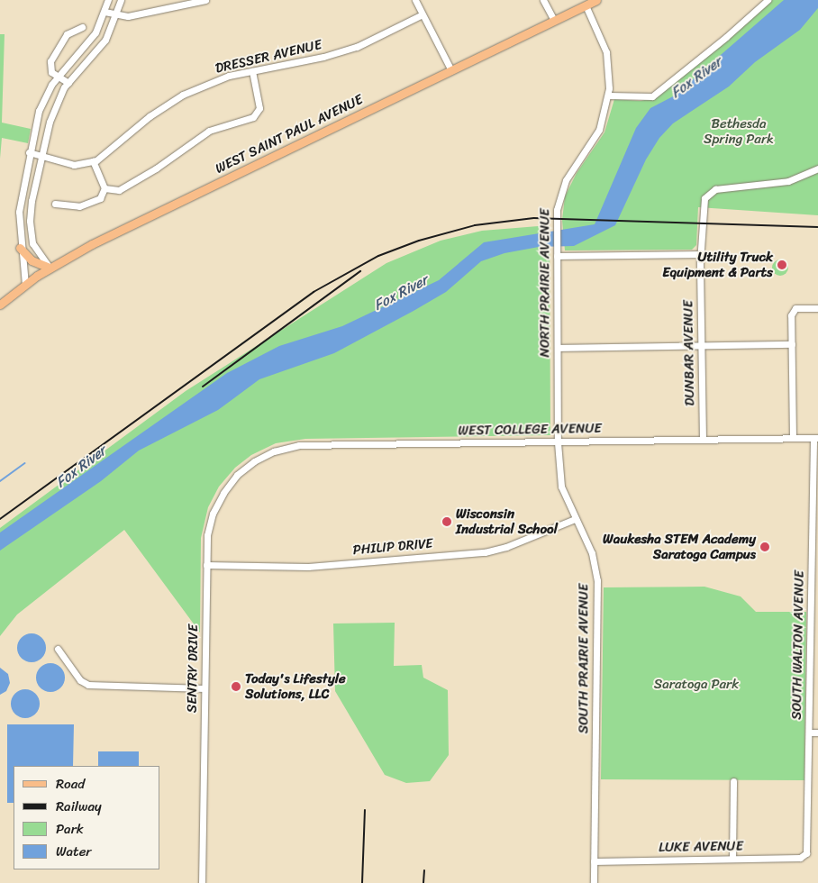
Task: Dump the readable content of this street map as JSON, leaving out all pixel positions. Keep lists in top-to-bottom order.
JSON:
{
  "streets": {
    "main road": ["WEST SAINT PAUL AVENUE"],
    "street": [
      "DRESSER AVENUE",
      "NORTH PRAIRIE AVENUE",
      "DUNBAR AVENUE",
      "WEST COLLEGE AVENUE",
      "PHILIP DRIVE",
      "SOUTH WALTON AVENUE",
      "SOUTH PRAIRIE AVENUE",
      "SENTRY DRIVE",
      "LUKE AVENUE"
    ]
  },
  "crossings": [
    ["WEST SAINT PAUL AVENUE", "NORTH PRAIRIE AVENUE"],
    ["NORTH PRAIRIE AVENUE", "WEST COLLEGE AVENUE"],
    ["NORTH PRAIRIE AVENUE", "SOUTH PRAIRIE AVENUE"],
    ["DUNBAR AVENUE", "WEST COLLEGE AVENUE"],
    ["WEST COLLEGE AVENUE", "SOUTH WALTON AVENUE"],
    ["WEST COLLEGE AVENUE", "SOUTH PRAIRIE AVENUE"],
    ["WEST COLLEGE AVENUE", "SENTRY DRIVE"],
    ["PHILIP DRIVE", "SOUTH PRAIRIE AVENUE"],
    ["PHILIP DRIVE", "SENTRY DRIVE"],
    ["SOUTH WALTON AVENUE", "LUKE AVENUE"],
    ["SOUTH PRAIRIE AVENUE", "LUKE AVENUE"]
  ],
  "water": ["Fox River"],
  "parks": ["Bethesda Spring Park", "Saratoga Park"],
  "places": [
    "Utility Truck Equipment & Parts",
    "Wisconsin Industrial School",
    "Waukesha STEM Academy Saratoga Campus",
    "Today's Lifestyle Solutions, LLC"
  ],
  "legend": [
    "Road",
    "Railway",
    "Park",
    "Water"
  ]
}
